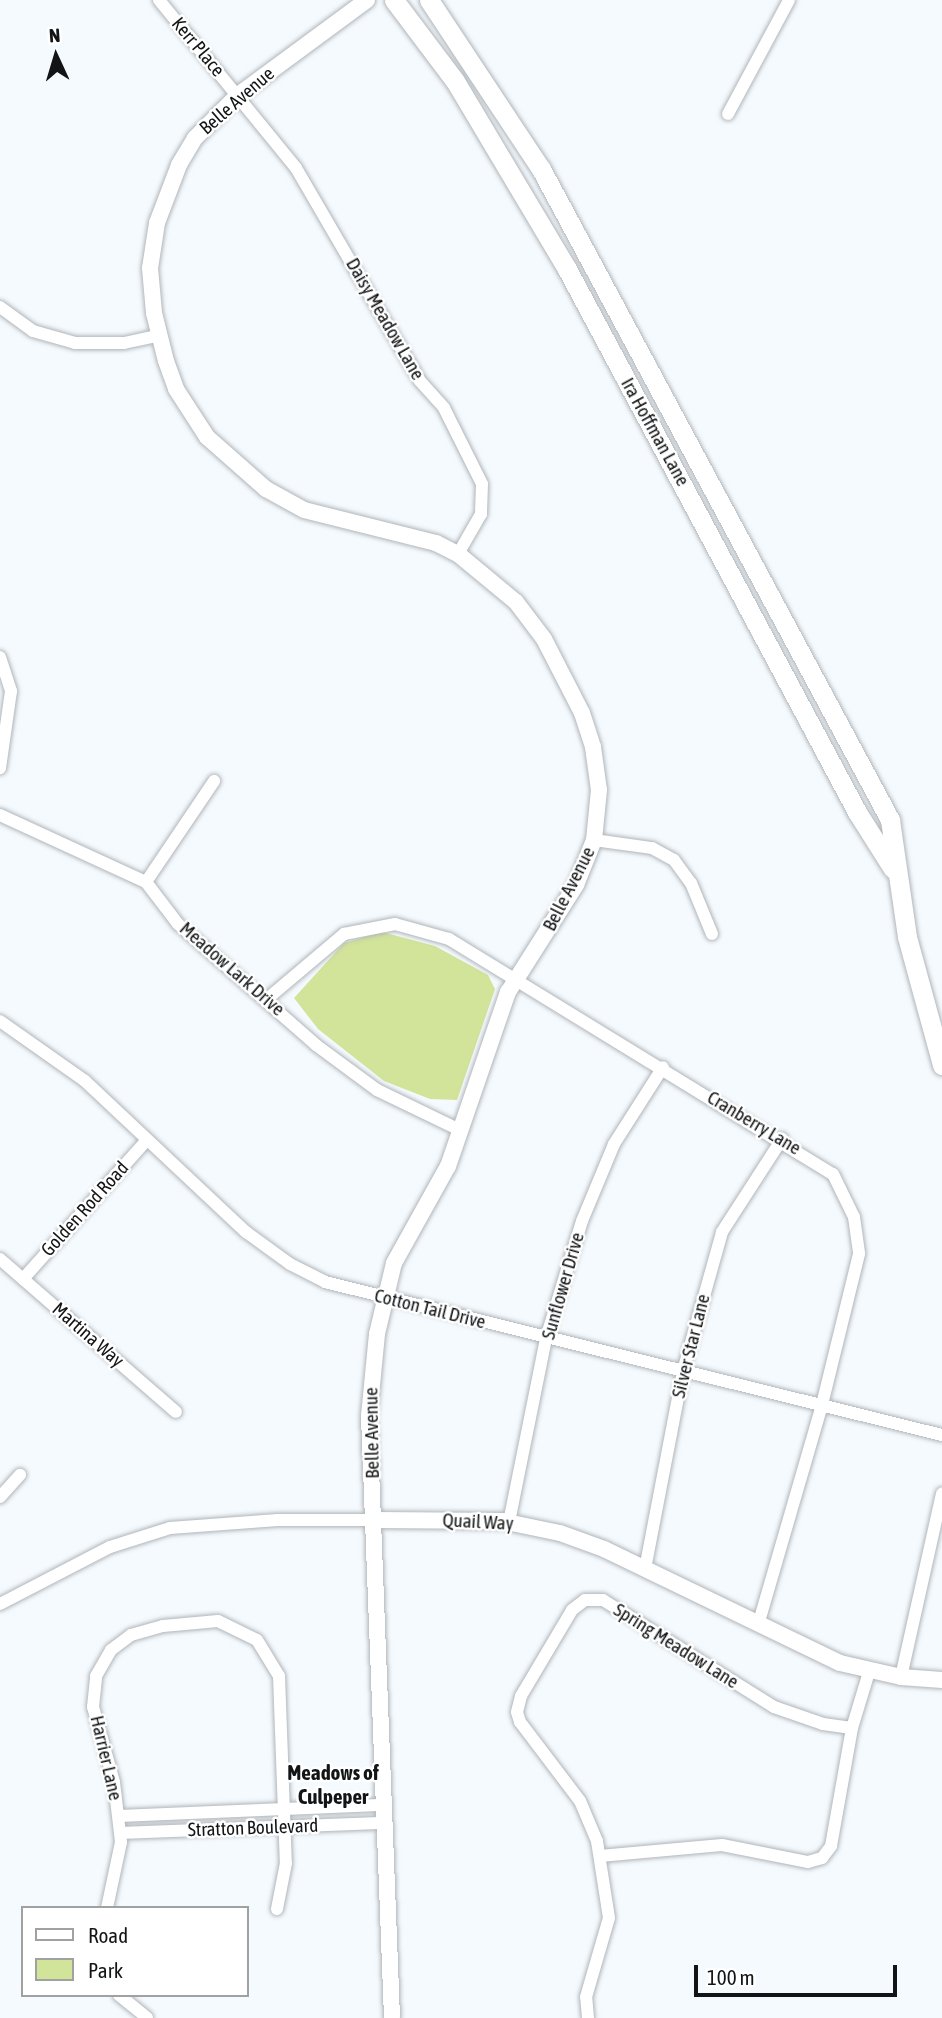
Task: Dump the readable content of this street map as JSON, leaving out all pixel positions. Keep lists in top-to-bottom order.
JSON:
{
  "streets": {
    "main road": ["Ira Hoffman Lane"],
    "street": [
      "Kerr Place",
      "Belle Avenue",
      "Daisy Meadow Lane",
      "Meadow Lark Drive",
      "Cranberry Lane",
      "Golden Rod Road",
      "Sunflower Drive",
      "Cotton Tail Drive",
      "Martina Way",
      "Silver Star Lane",
      "Quail Way",
      "Spring Meadow Lane",
      "Harrier Lane",
      "Stratton Boulevard"
    ]
  },
  "crossings": [
    ["Kerr Place", "Belle Avenue"],
    ["Kerr Place", "Daisy Meadow Lane"],
    ["Belle Avenue", "Daisy Meadow Lane"],
    ["Belle Avenue", "Meadow Lark Drive"],
    ["Belle Avenue", "Cranberry Lane"],
    ["Belle Avenue", "Cotton Tail Drive"],
    ["Belle Avenue", "Quail Way"],
    ["Belle Avenue", "Stratton Boulevard"],
    ["Meadow Lark Drive", "Cranberry Lane"],
    ["Cranberry Lane", "Sunflower Drive"],
    ["Cranberry Lane", "Cotton Tail Drive"],
    ["Cranberry Lane", "Silver Star Lane"],
    ["Cranberry Lane", "Quail Way"],
    ["Golden Rod Road", "Cotton Tail Drive"],
    ["Golden Rod Road", "Martina Way"],
    ["Sunflower Drive", "Cotton Tail Drive"],
    ["Sunflower Drive", "Quail Way"],
    ["Cotton Tail Drive", "Silver Star Lane"],
    ["Silver Star Lane", "Quail Way"],
    ["Harrier Lane", "Stratton Boulevard"]
  ],
  "districts": ["Meadows of Culpeper"],
  "legend": ["Road", "Park"],
  "scale_bar": "100 m",
  "north": "top"
}
